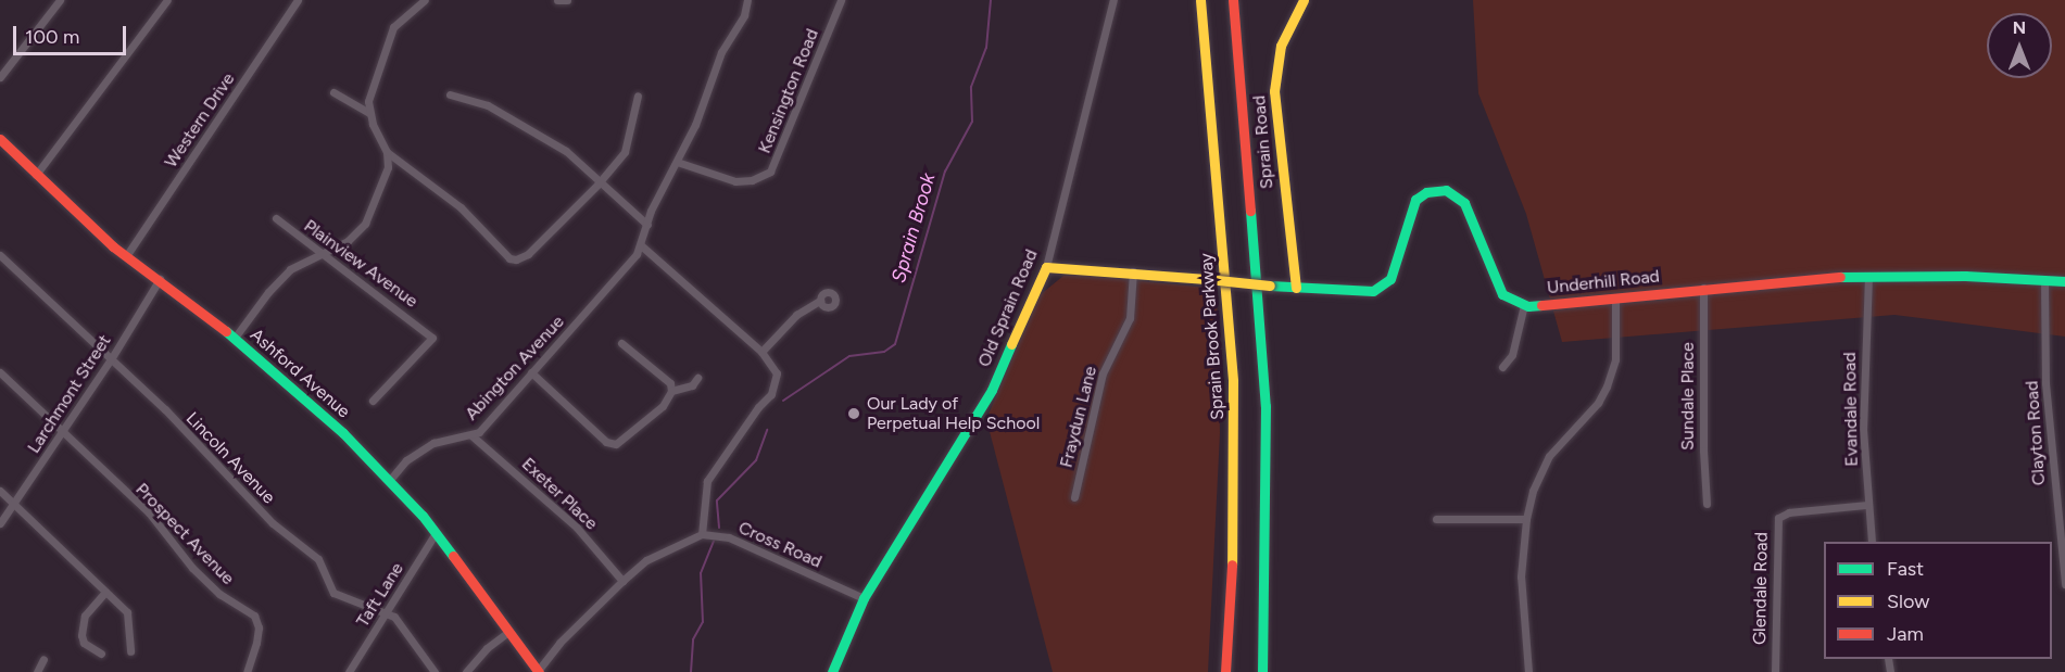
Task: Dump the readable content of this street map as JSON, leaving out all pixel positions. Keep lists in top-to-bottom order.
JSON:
{
  "streets": {
    "main road": [
      "Sprain Road",
      "Underhill Road",
      "Old Sprain Road",
      "Sprain Brook Parkway",
      "Ashford Avenue"
    ],
    "street": [
      "Kensington Road",
      "Western Drive",
      "Plainview Avenue",
      "Abington Avenue",
      "Larchmont Street",
      "Sundale Place",
      "Evandale Road",
      "Fraydun Lane",
      "Clayton Road",
      "Lincoln Avenue",
      "Exeter Place",
      "Prospect Avenue",
      "Cross Road",
      "Glendale Road",
      "Taft Lane"
    ]
  },
  "crossings": [
    ["Western Drive", "Ashford Avenue"],
    ["Sprain Road", "Underhill Road"],
    ["Underhill Road", "Old Sprain Road"],
    ["Underhill Road", "Sundale Place"],
    ["Underhill Road", "Evandale Road"],
    ["Underhill Road", "Fraydun Lane"],
    ["Underhill Road", "Clayton Road"],
    ["Old Sprain Road", "Cross Road"],
    ["Abington Avenue", "Ashford Avenue"],
    ["Abington Avenue", "Exeter Place"],
    ["Ashford Avenue", "Larchmont Street"],
    ["Ashford Avenue", "Taft Lane"],
    ["Larchmont Street", "Lincoln Avenue"],
    ["Larchmont Street", "Prospect Avenue"],
    ["Evandale Road", "Glendale Road"],
    ["Lincoln Avenue", "Taft Lane"]
  ],
  "water": ["Sprain Brook"],
  "places": ["Our Lady of Perpetual Help School"],
  "legend": ["Fast", "Slow", "Jam"],
  "scale_bar": "100 m",
  "north": "top"
}
